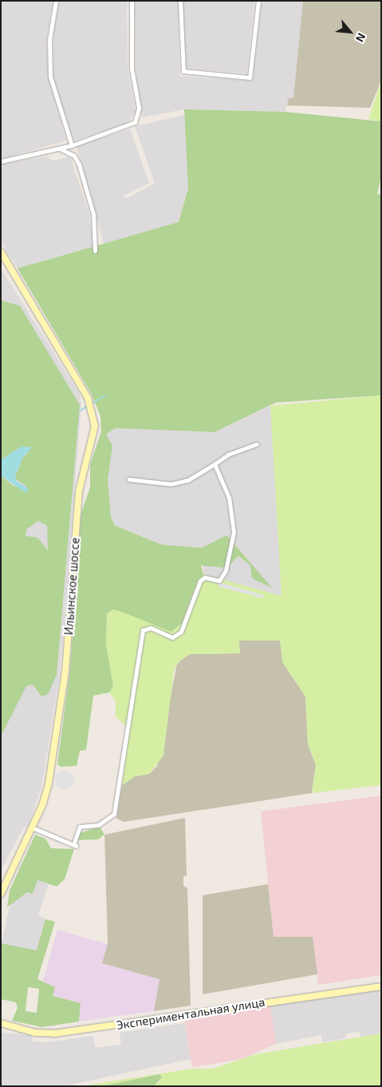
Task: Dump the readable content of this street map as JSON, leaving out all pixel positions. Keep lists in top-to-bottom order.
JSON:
{
  "streets": {
    "main road": ["Ильинское шоссе", "Экспериментальная улица"]
  },
  "north": "bottom right"
}
